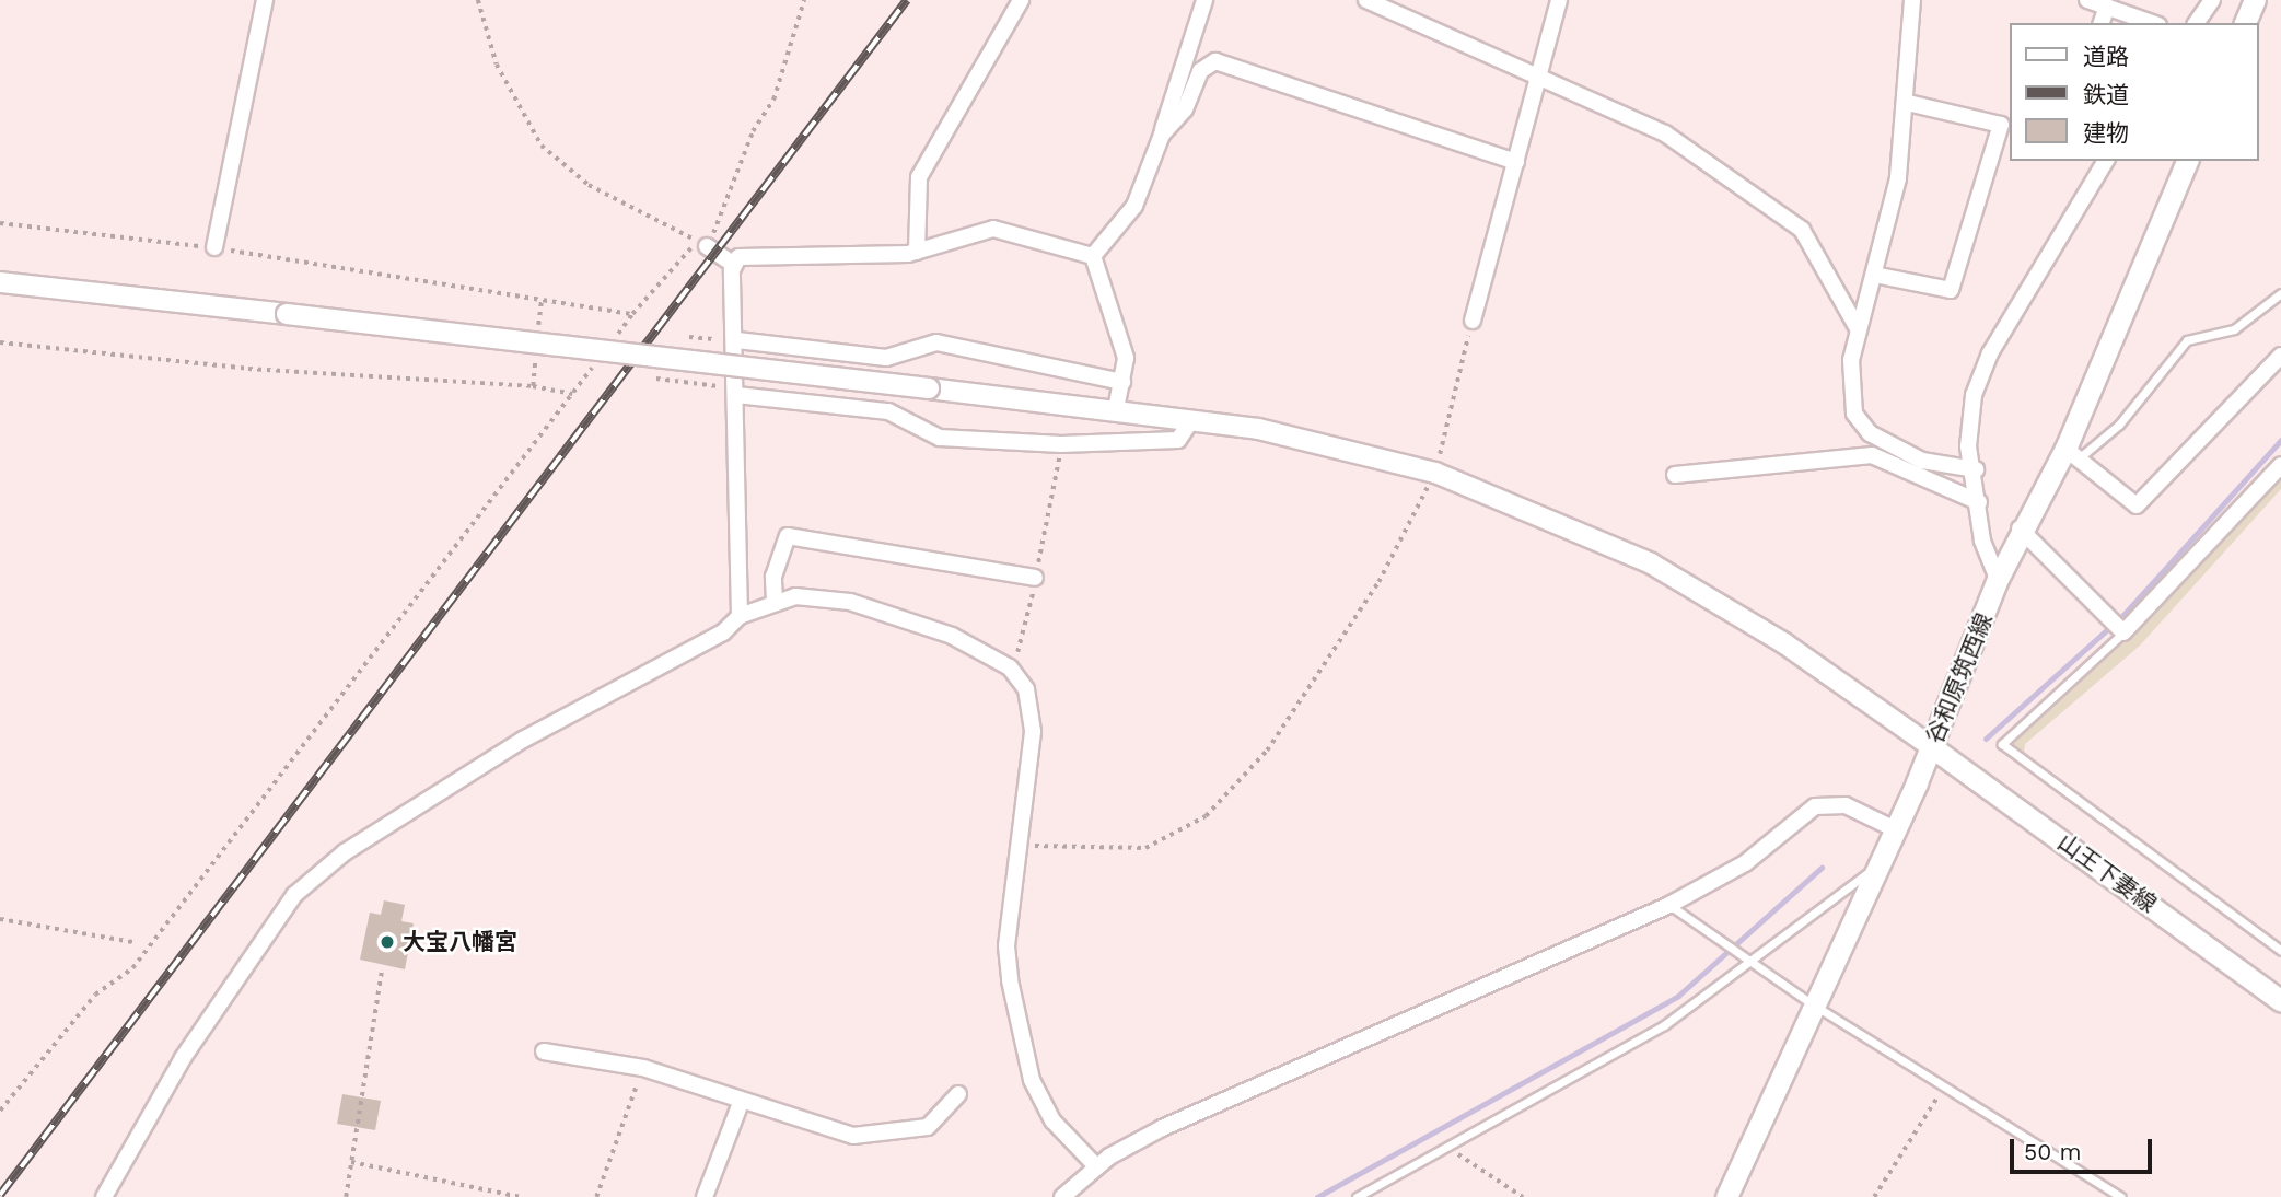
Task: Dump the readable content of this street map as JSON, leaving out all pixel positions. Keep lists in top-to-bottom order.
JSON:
{
  "streets": {
    "main road": ["谷和原筑西線", "山王下妻線"]
  },
  "crossings": [
    ["谷和原筑西線", "山王下妻線"]
  ],
  "places": ["大宝八幡宮"],
  "legend": ["道路", "鉄道", "建物"],
  "scale_bar": "50 m"
}
